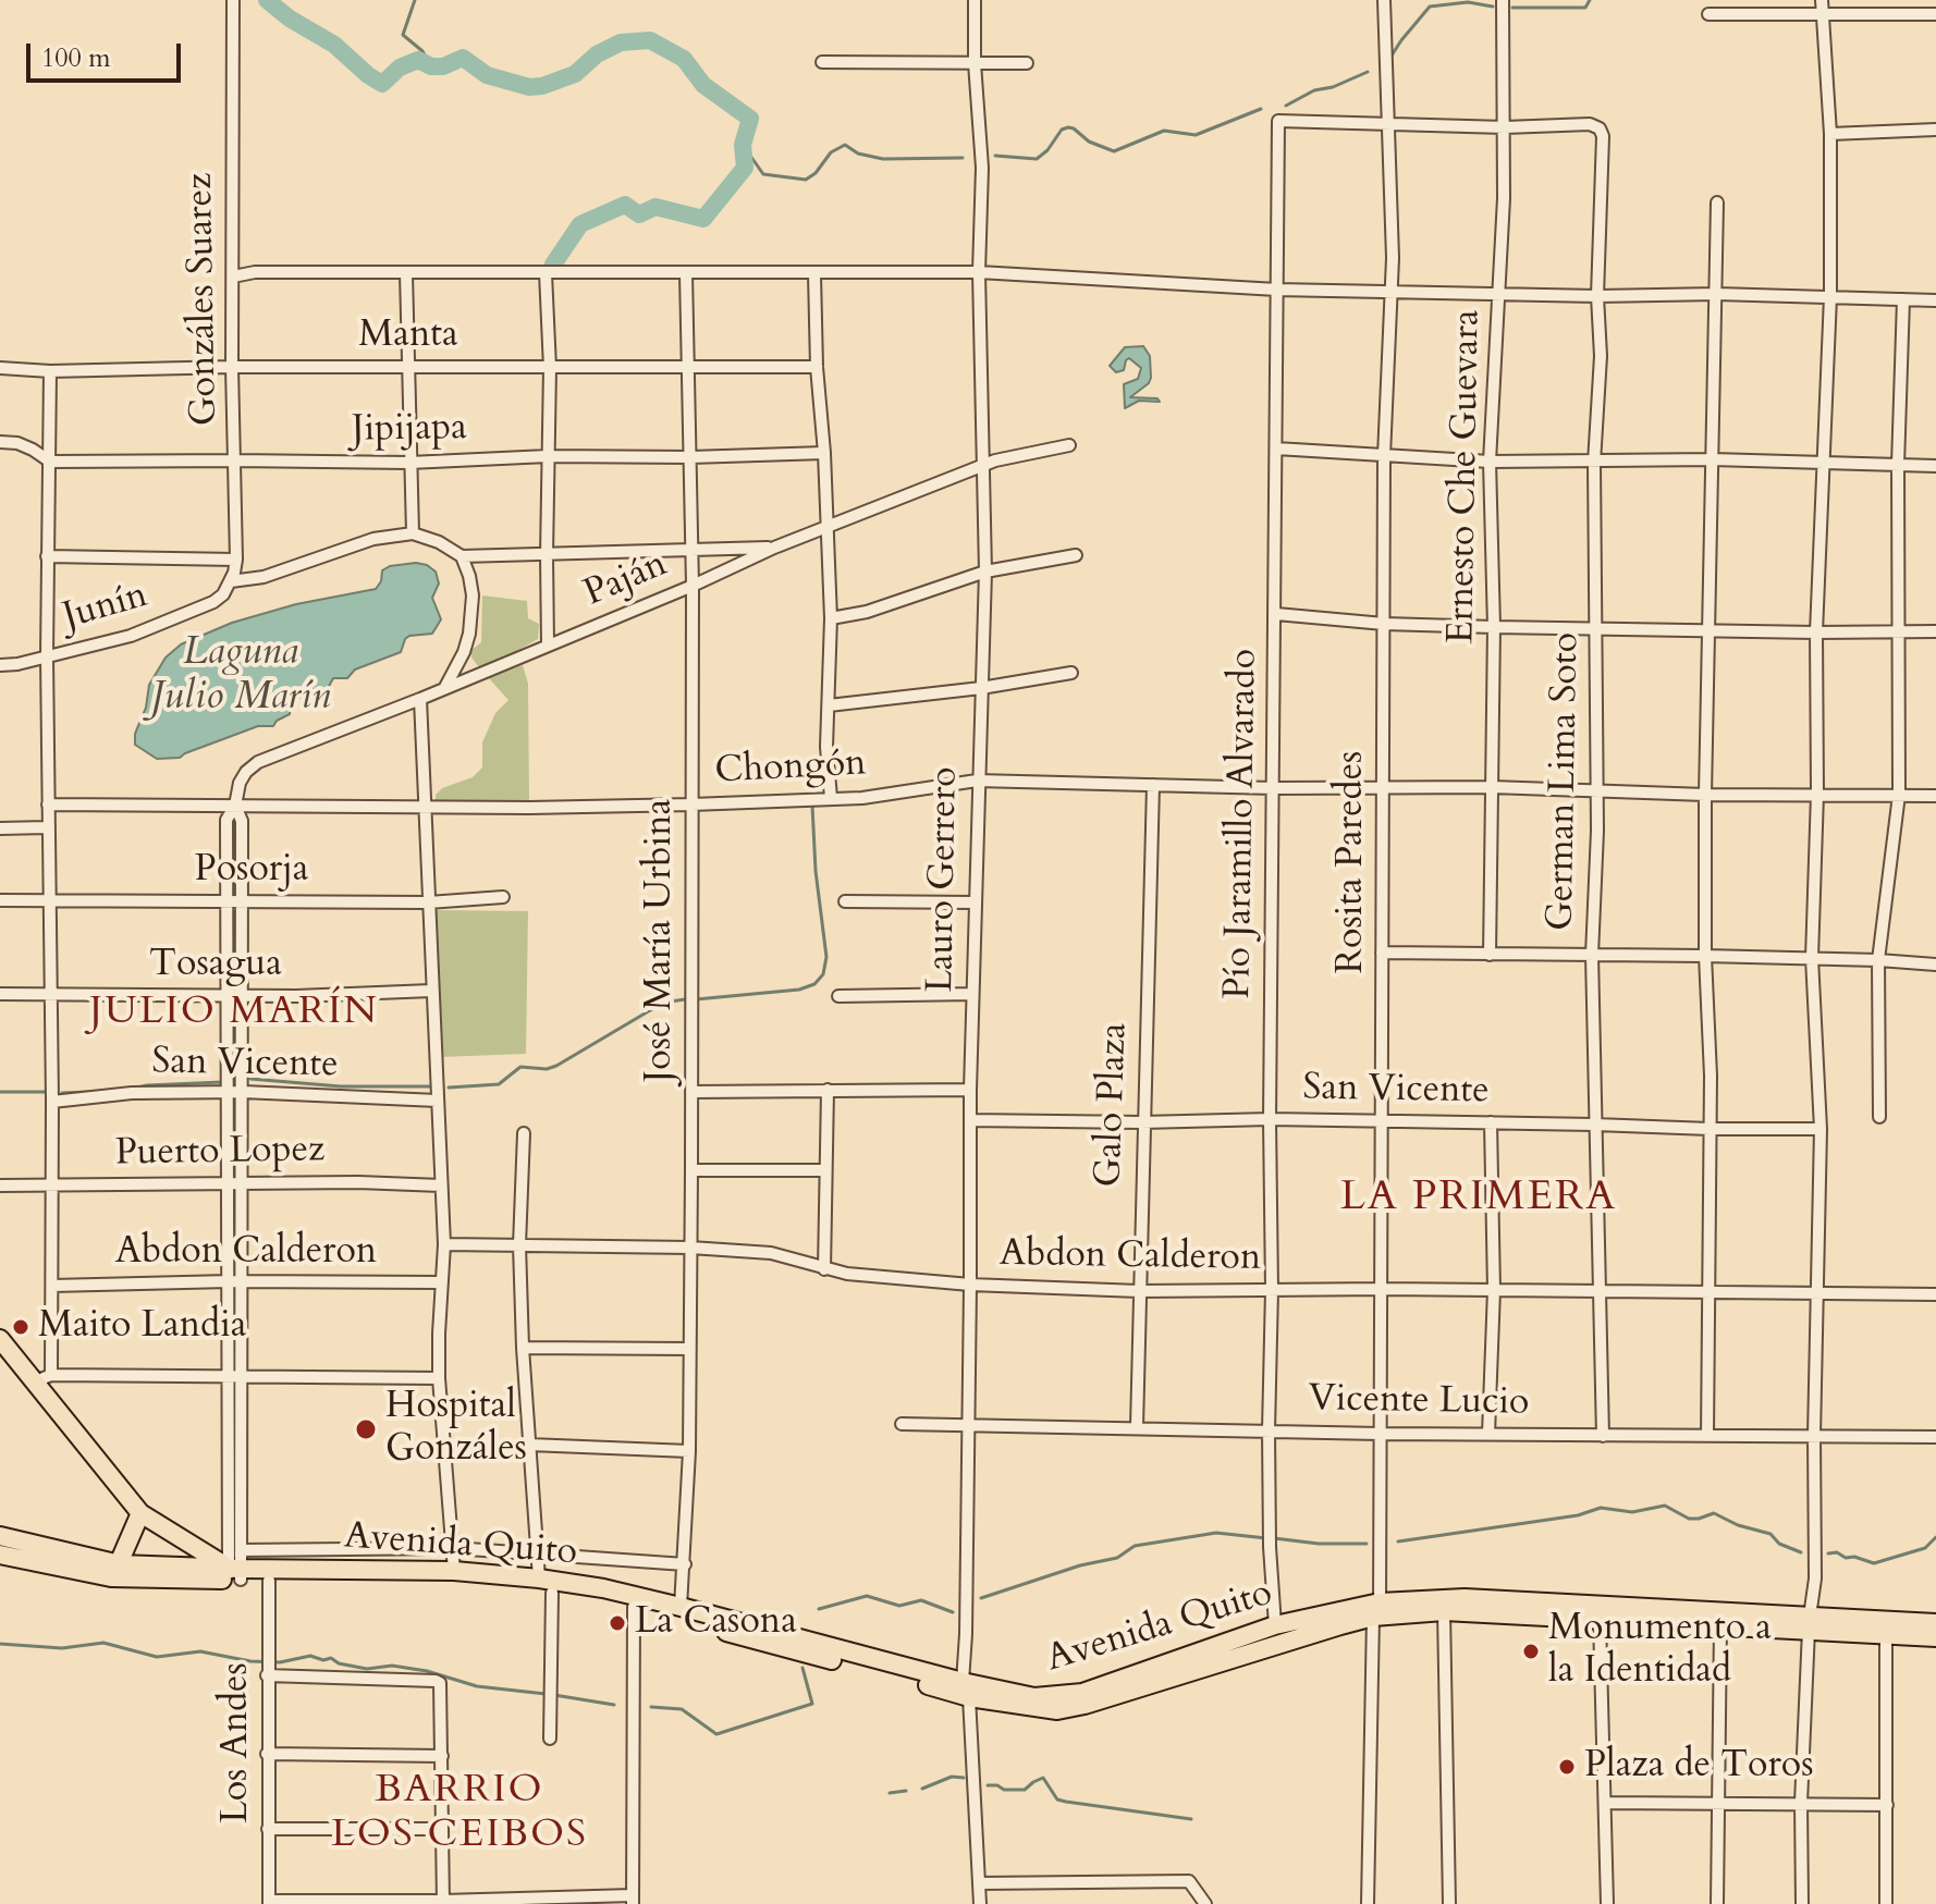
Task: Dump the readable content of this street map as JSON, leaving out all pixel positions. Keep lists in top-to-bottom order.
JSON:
{
  "streets": {
    "highway": ["Avenida Quito"],
    "street": [
      "Gonzáles Suarez",
      "Manta",
      "Jipijapa",
      "Ernesto Che Guevara",
      "Paján",
      "Junín",
      "Chongón",
      "German Lima Soto",
      "Pío Jaramillo Alvarado",
      "Rosita Paredes",
      "Posorja",
      "Lauro Gerrero",
      "José María Urbina",
      "Tosagua",
      "San Vicente",
      "Galo Plaza",
      "Puerto Lopez",
      "Abdon Calderon",
      "Vicente Lucio",
      "Los Andes"
    ]
  },
  "crossings": [
    ["Gonzáles Suarez", "Manta"],
    ["Gonzáles Suarez", "Jipijapa"],
    ["Gonzáles Suarez", "Junín"],
    ["Manta", "José María Urbina"],
    ["Jipijapa", "José María Urbina"],
    ["Ernesto Che Guevara", "Chongón"],
    ["Ernesto Che Guevara", "German Lima Soto"],
    ["Paján", "Chongón"],
    ["Paján", "Posorja"],
    ["Paján", "Lauro Gerrero"],
    ["Paján", "José María Urbina"],
    ["Paján", "Tosagua"],
    ["Paján", "San Vicente"],
    ["Paján", "Puerto Lopez"],
    ["Paján", "Abdon Calderon"],
    ["Chongón", "German Lima Soto"],
    ["Chongón", "Pío Jaramillo Alvarado"],
    ["Chongón", "Rosita Paredes"],
    ["Chongón", "Lauro Gerrero"],
    ["Chongón", "José María Urbina"],
    ["Chongón", "Galo Plaza"],
    ["German Lima Soto", "San Vicente"],
    ["German Lima Soto", "Abdon Calderon"],
    ["German Lima Soto", "Vicente Lucio"],
    ["Pío Jaramillo Alvarado", "Rosita Paredes"],
    ["Pío Jaramillo Alvarado", "San Vicente"],
    ["Pío Jaramillo Alvarado", "Abdon Calderon"],
    ["Pío Jaramillo Alvarado", "Vicente Lucio"],
    ["Pío Jaramillo Alvarado", "Avenida Quito"],
    ["Rosita Paredes", "San Vicente"],
    ["Rosita Paredes", "Abdon Calderon"],
    ["Rosita Paredes", "Vicente Lucio"],
    ["Rosita Paredes", "Avenida Quito"],
    ["Lauro Gerrero", "San Vicente"],
    ["Lauro Gerrero", "Abdon Calderon"],
    ["Lauro Gerrero", "Vicente Lucio"],
    ["Lauro Gerrero", "Avenida Quito"],
    ["José María Urbina", "Abdon Calderon"],
    ["José María Urbina", "Avenida Quito"],
    ["San Vicente", "Galo Plaza"],
    ["Galo Plaza", "Abdon Calderon"],
    ["Galo Plaza", "Vicente Lucio"],
    ["Avenida Quito", "Los Andes"]
  ],
  "districts": ["JULIO MARÍN", "LA PRIMERA", "BARRIO LOS CEIBOS"],
  "water": ["Laguna Julio Marín"],
  "places": [
    "Maito Landia",
    "Hospital Gonzáles",
    "La Casona",
    "Monumento a la Identidad",
    "Plaza de Toros"
  ],
  "scale_bar": "100 m"
}
